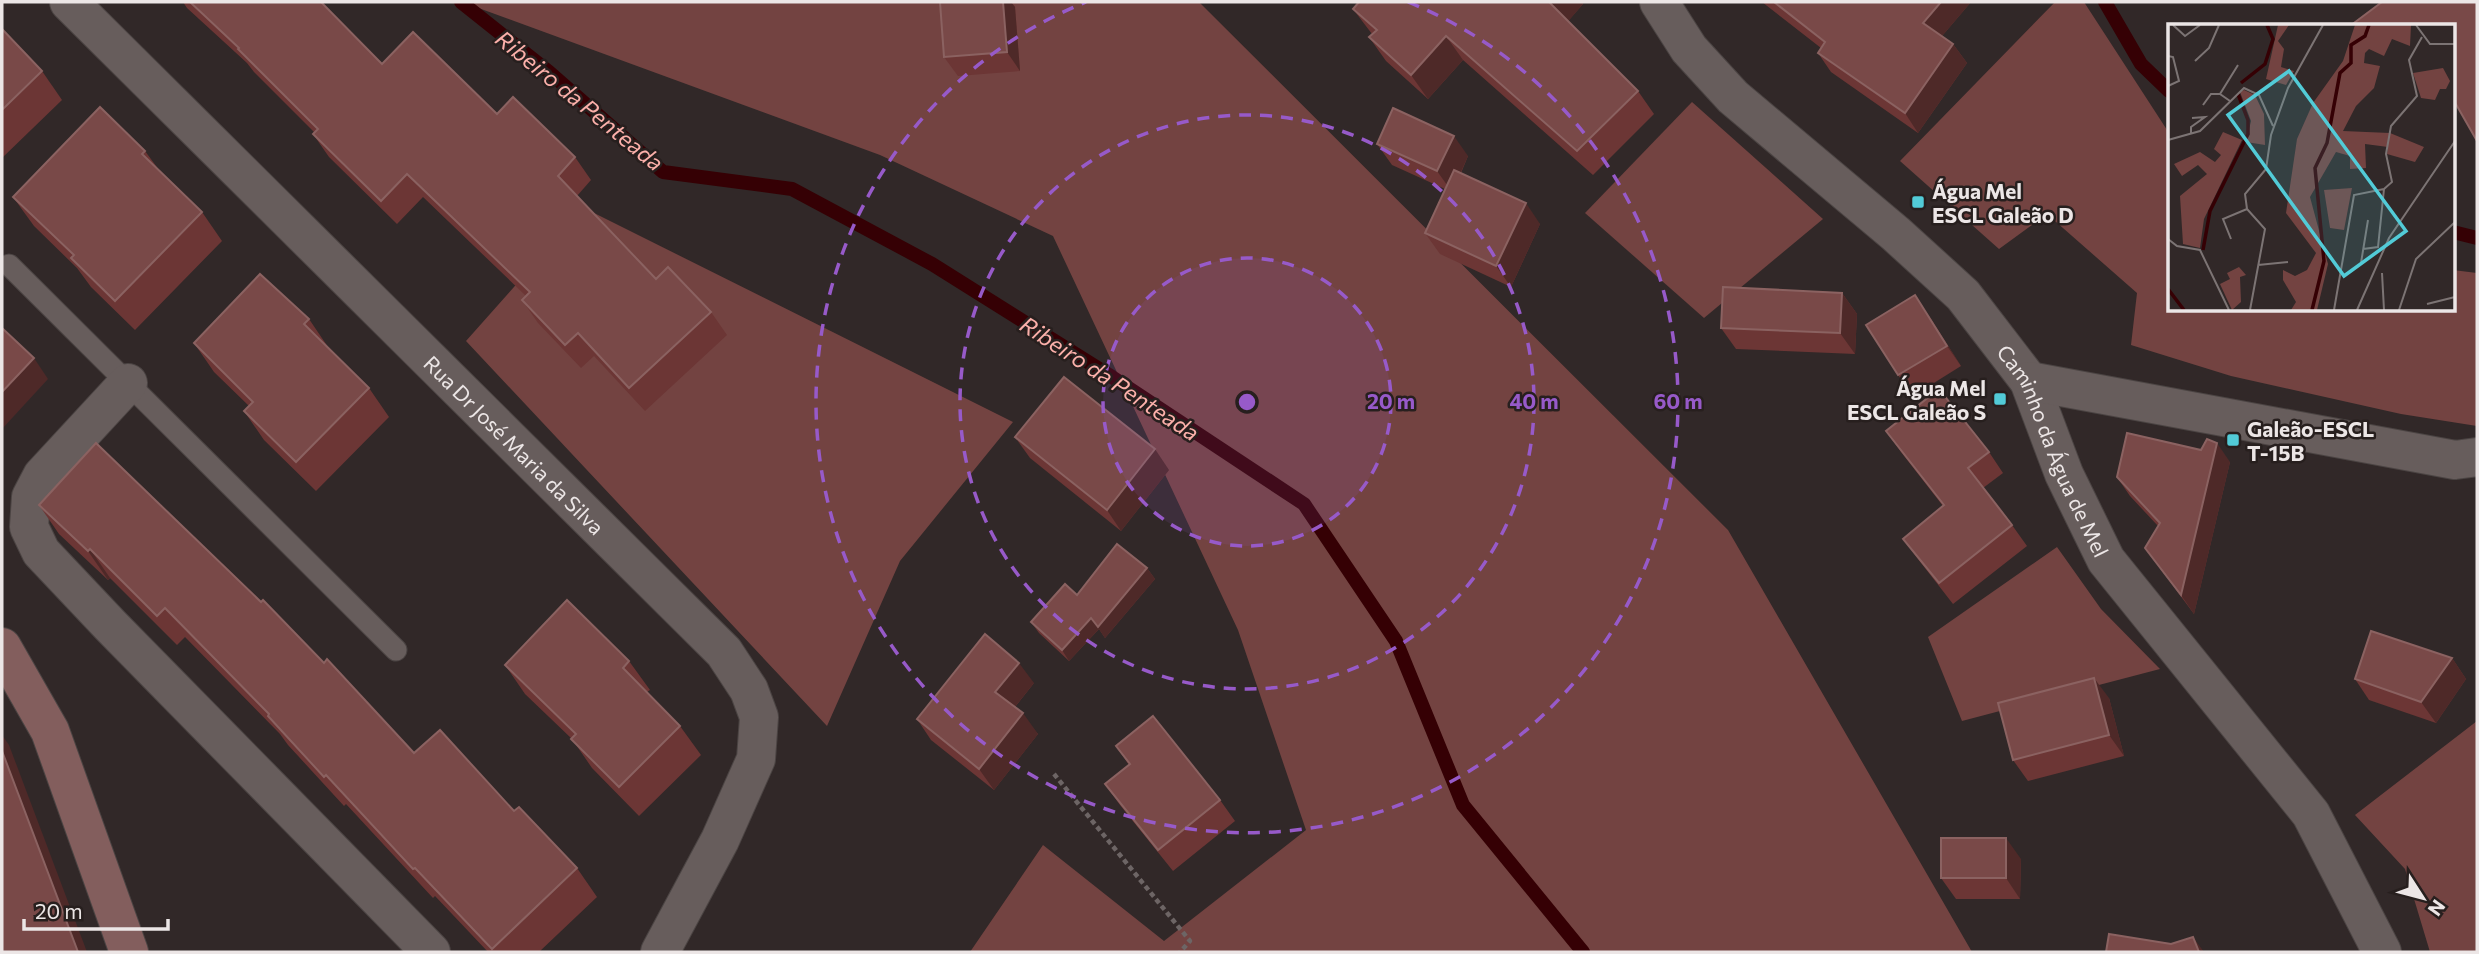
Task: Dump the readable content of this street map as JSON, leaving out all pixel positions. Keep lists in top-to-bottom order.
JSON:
{
  "streets": {
    "street": ["Rua Dr José Maria da Silva", "Caminho da Água de Mel"]
  },
  "water": ["Ribeiro da Penteada"],
  "places": {
    "transit": ["Água Mel ESCL Galeão D", "Água Mel ESCL Galeão S", "Galeão-ESCL T-15B"]
  },
  "scale_bar": "20 m",
  "north": "bottom right",
  "rings": ["20 m", "40 m", "60 m"]
}
